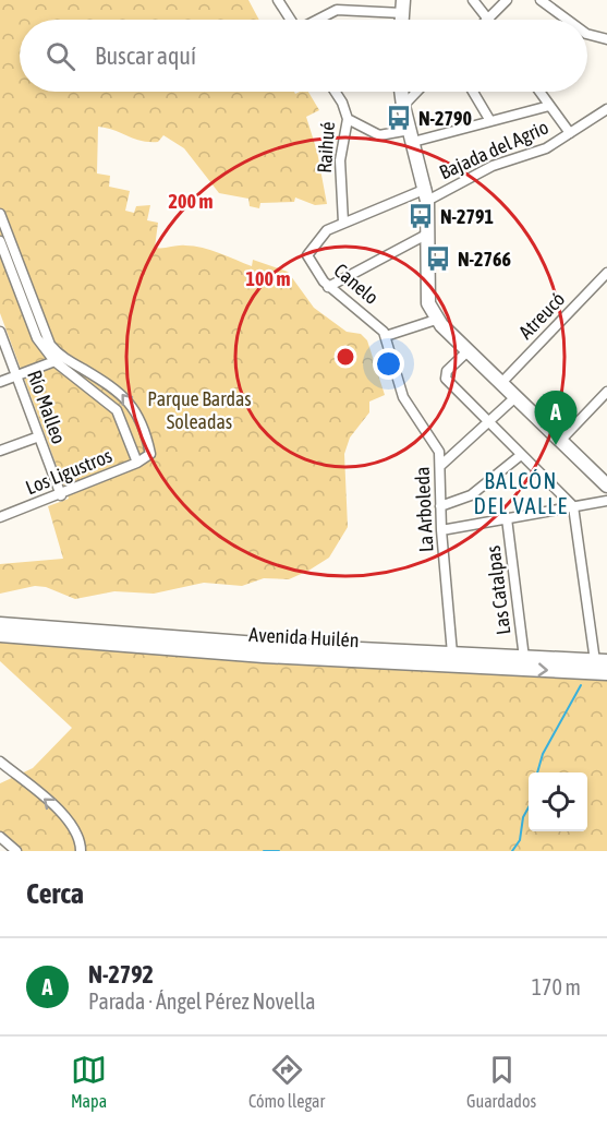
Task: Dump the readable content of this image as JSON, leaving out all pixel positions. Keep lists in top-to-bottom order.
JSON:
{
  "streets": {
    "main road": ["Avenida Huilén"],
    "street": [
      "Raihué",
      "Bajada del Agrio",
      "Canelo",
      "Atreucó",
      "Río Malleo",
      "Los Ligustros",
      "La Arboleda",
      "Las Catalpas"
    ]
  },
  "crossings": [
    ["Raihué", "Bajada del Agrio"],
    ["Bajada del Agrio", "Canelo"],
    ["Canelo", "La Arboleda"],
    ["Río Malleo", "Los Ligustros"],
    ["La Arboleda", "Avenida Huilén"],
    ["Las Catalpas", "Avenida Huilén"]
  ],
  "districts": ["BALCÓN DEL VALLE"],
  "parks": ["Parque Bardas Soleadas"],
  "places": {
    "bus stop": ["N-2790", "N-2791", "N-2766"]
  },
  "page": {
    "search": "Buscar aquí",
    "pins": "A",
    "heading": "Cerca",
    "list": [
      {
        "mark": "A",
        "name": "N-2792",
        "note": "Parada · Ángel Pérez Novella",
        "value": "170 m"
      }
    ],
    "nav": ["Mapa", "Cómo llegar", "Guardados"]
  },
  "rings": ["200 m", "100 m"]
}
